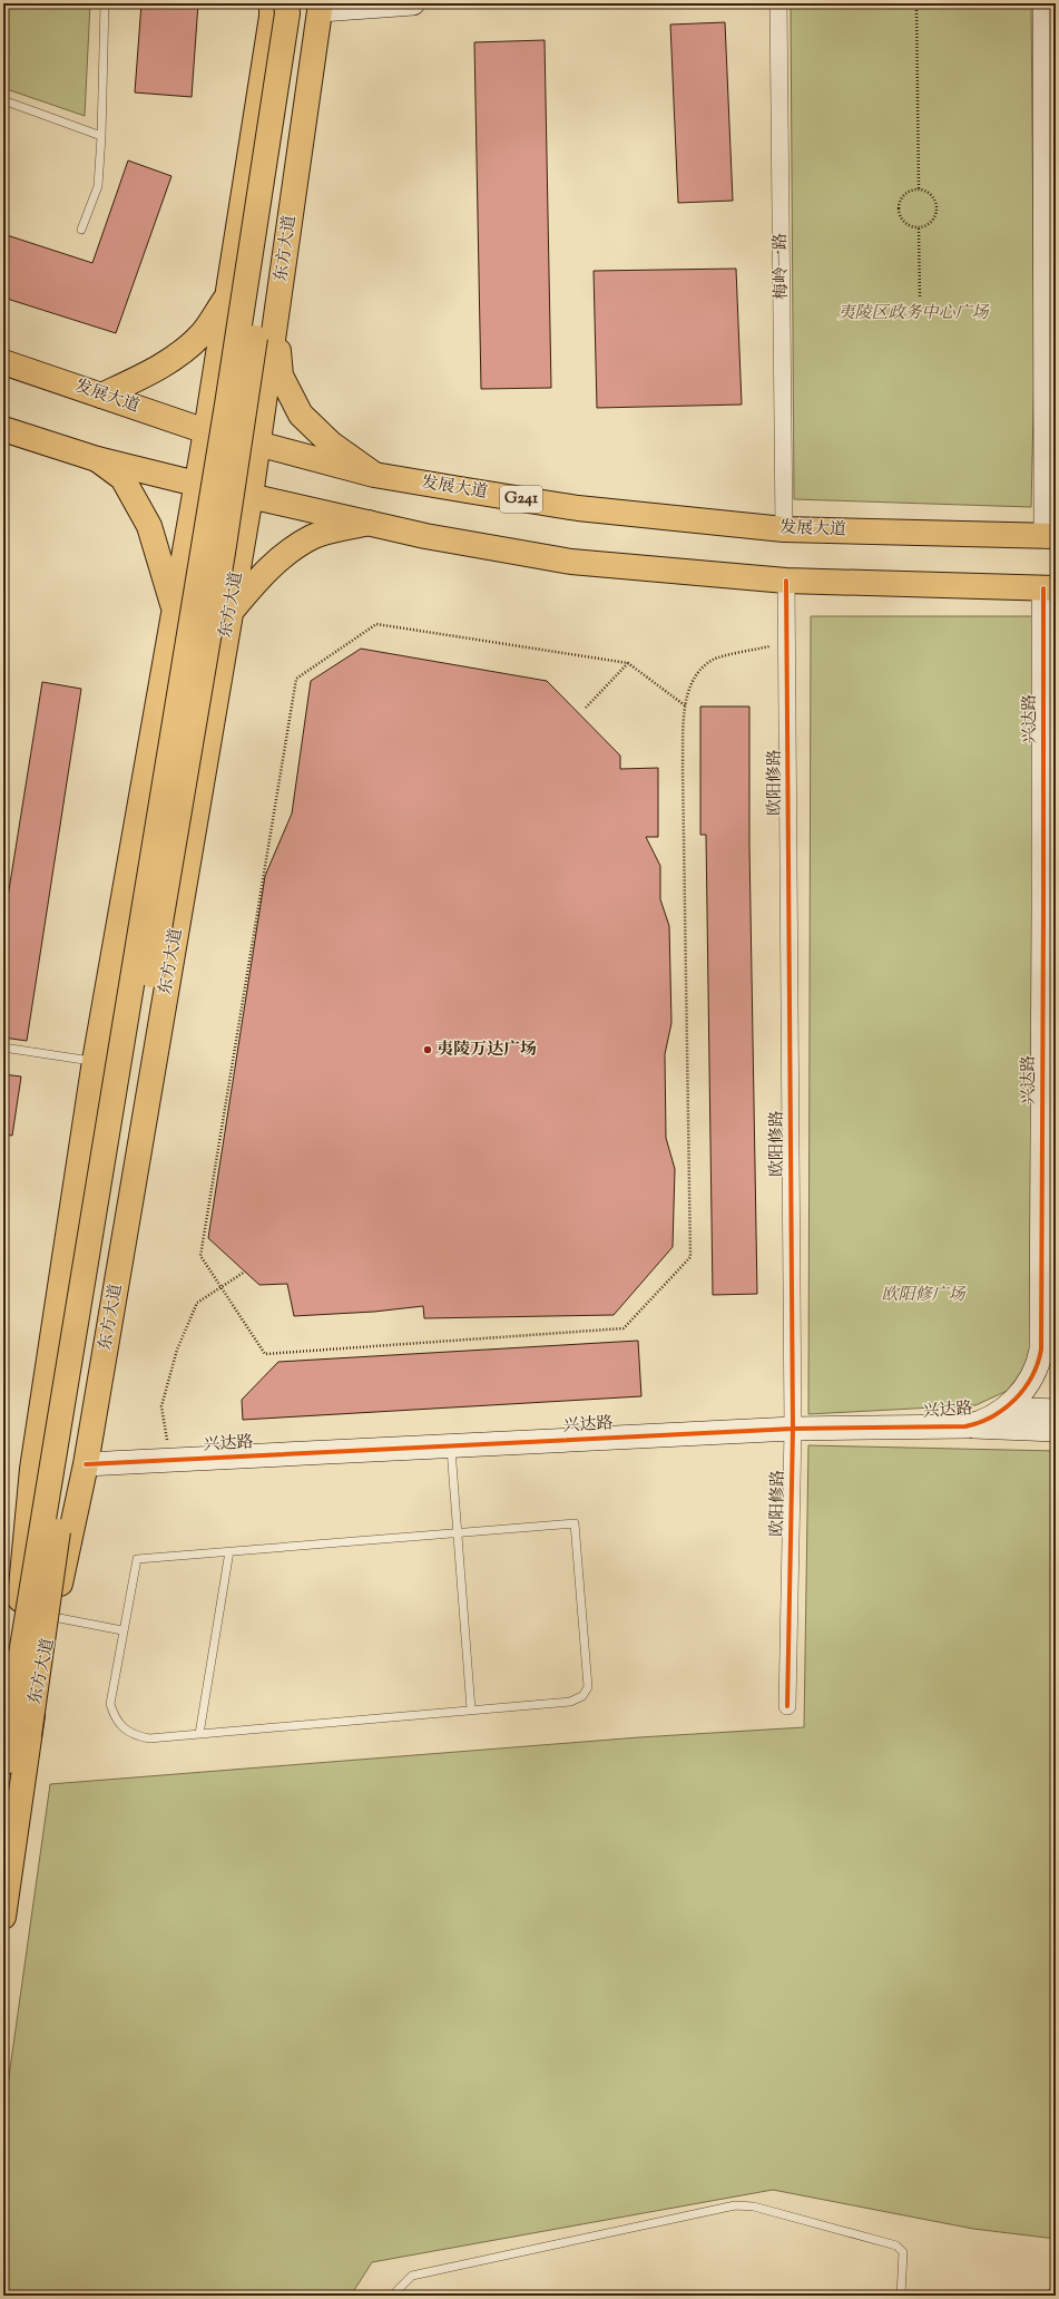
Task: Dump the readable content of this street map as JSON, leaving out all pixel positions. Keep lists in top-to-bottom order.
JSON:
{
  "streets": {
    "main road": ["东方大道", "发展大道", "G241"],
    "street": ["梅岭一路", "兴达路", "欧阳修路"]
  },
  "crossings": [
    ["东方大道", "发展大道"],
    ["东方大道", "兴达路"],
    ["梅岭一路", "发展大道"],
    ["兴达路", "欧阳修路"]
  ],
  "parks": ["夷陵区政务中心广场", "欧阳修广场"],
  "places": ["夷陵万达广场"]
}
